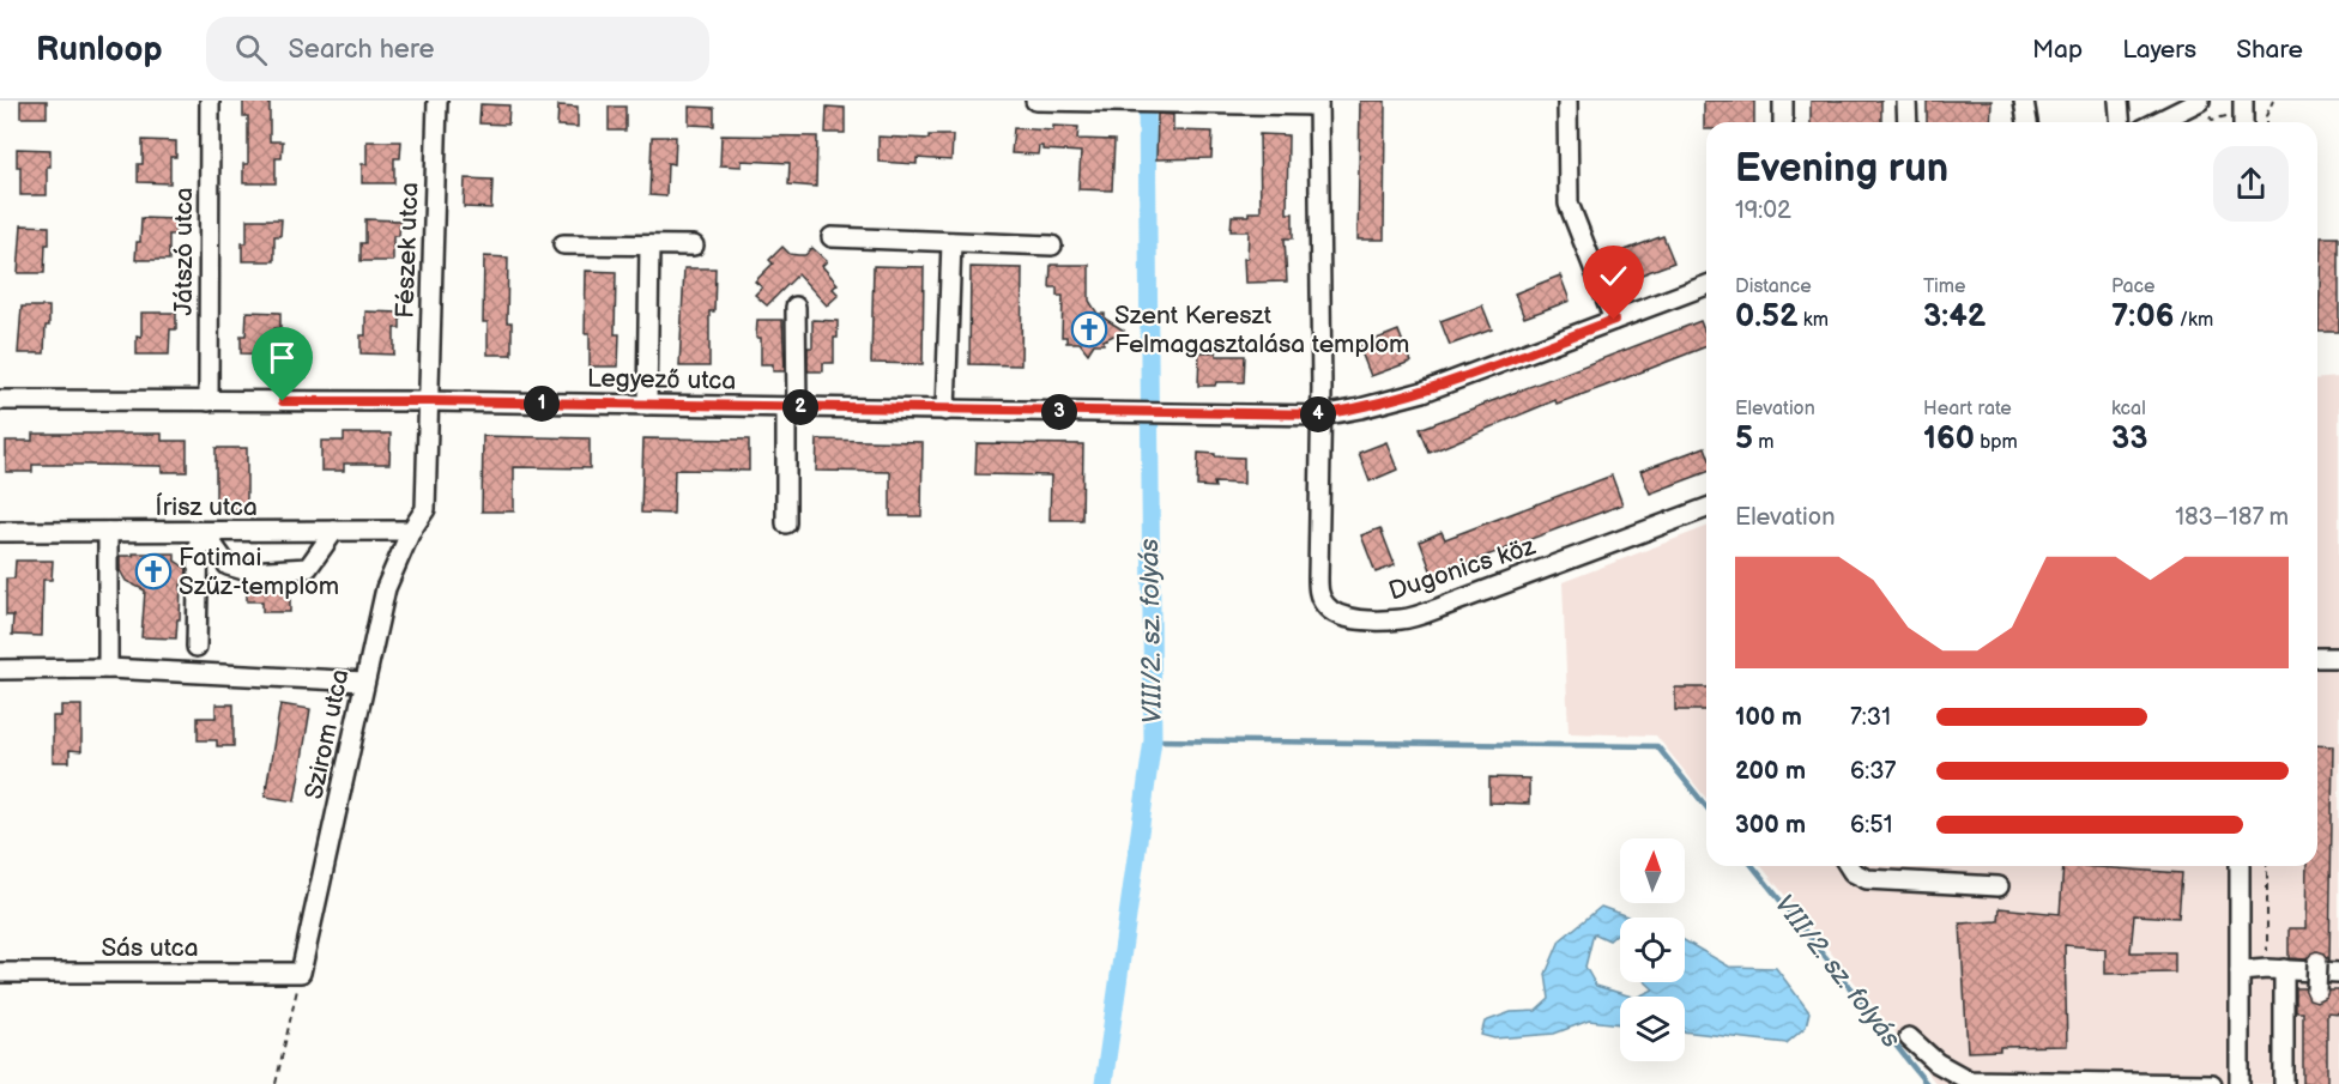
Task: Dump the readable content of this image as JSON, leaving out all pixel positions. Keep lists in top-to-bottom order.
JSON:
{
  "streets": {
    "street": [
      "Fészek utca",
      "Játszó utca",
      "Legyező utca",
      "Írisz utca",
      "Dugonics köz",
      "Szirom utca",
      "Sás utca"
    ]
  },
  "crossings": [
    ["Fészek utca", "Legyező utca"],
    ["Fészek utca", "Szirom utca"],
    ["Játszó utca", "Legyező utca"],
    ["Legyező utca", "Dugonics köz"],
    ["Legyező utca", "Szirom utca"],
    ["Írisz utca", "Szirom utca"],
    ["Szirom utca", "Sás utca"]
  ],
  "water": ["VIII/2. sz. folyás"],
  "places": {
    "church": ["Szent Kereszt Felmagasztalása templom", "Fatimai Szűz-templom"]
  },
  "north": "top",
  "page": {
    "header": "Runloop",
    "search": "Search here",
    "nav": ["Map", "Layers", "Share"],
    "heading": ["Evening run", "19:02"],
    "stats": [
      ["Distance", "0.52 km"],
      ["Time", "3:42"],
      ["Pace", "7:06 /km"],
      ["Elevation", "5 m"],
      ["Heart rate", "160 bpm"],
      ["kcal", "33"]
    ],
    "pins": [
      "1",
      "2",
      "3",
      "4"
    ],
    "chart": ["Elevation", "183–187 m"],
    "list": [
      {
        "name": "100 m",
        "note": "7:31"
      },
      {
        "name": "200 m",
        "note": "6:37"
      },
      {
        "name": "300 m",
        "note": "6:51"
      }
    ]
  }
}
